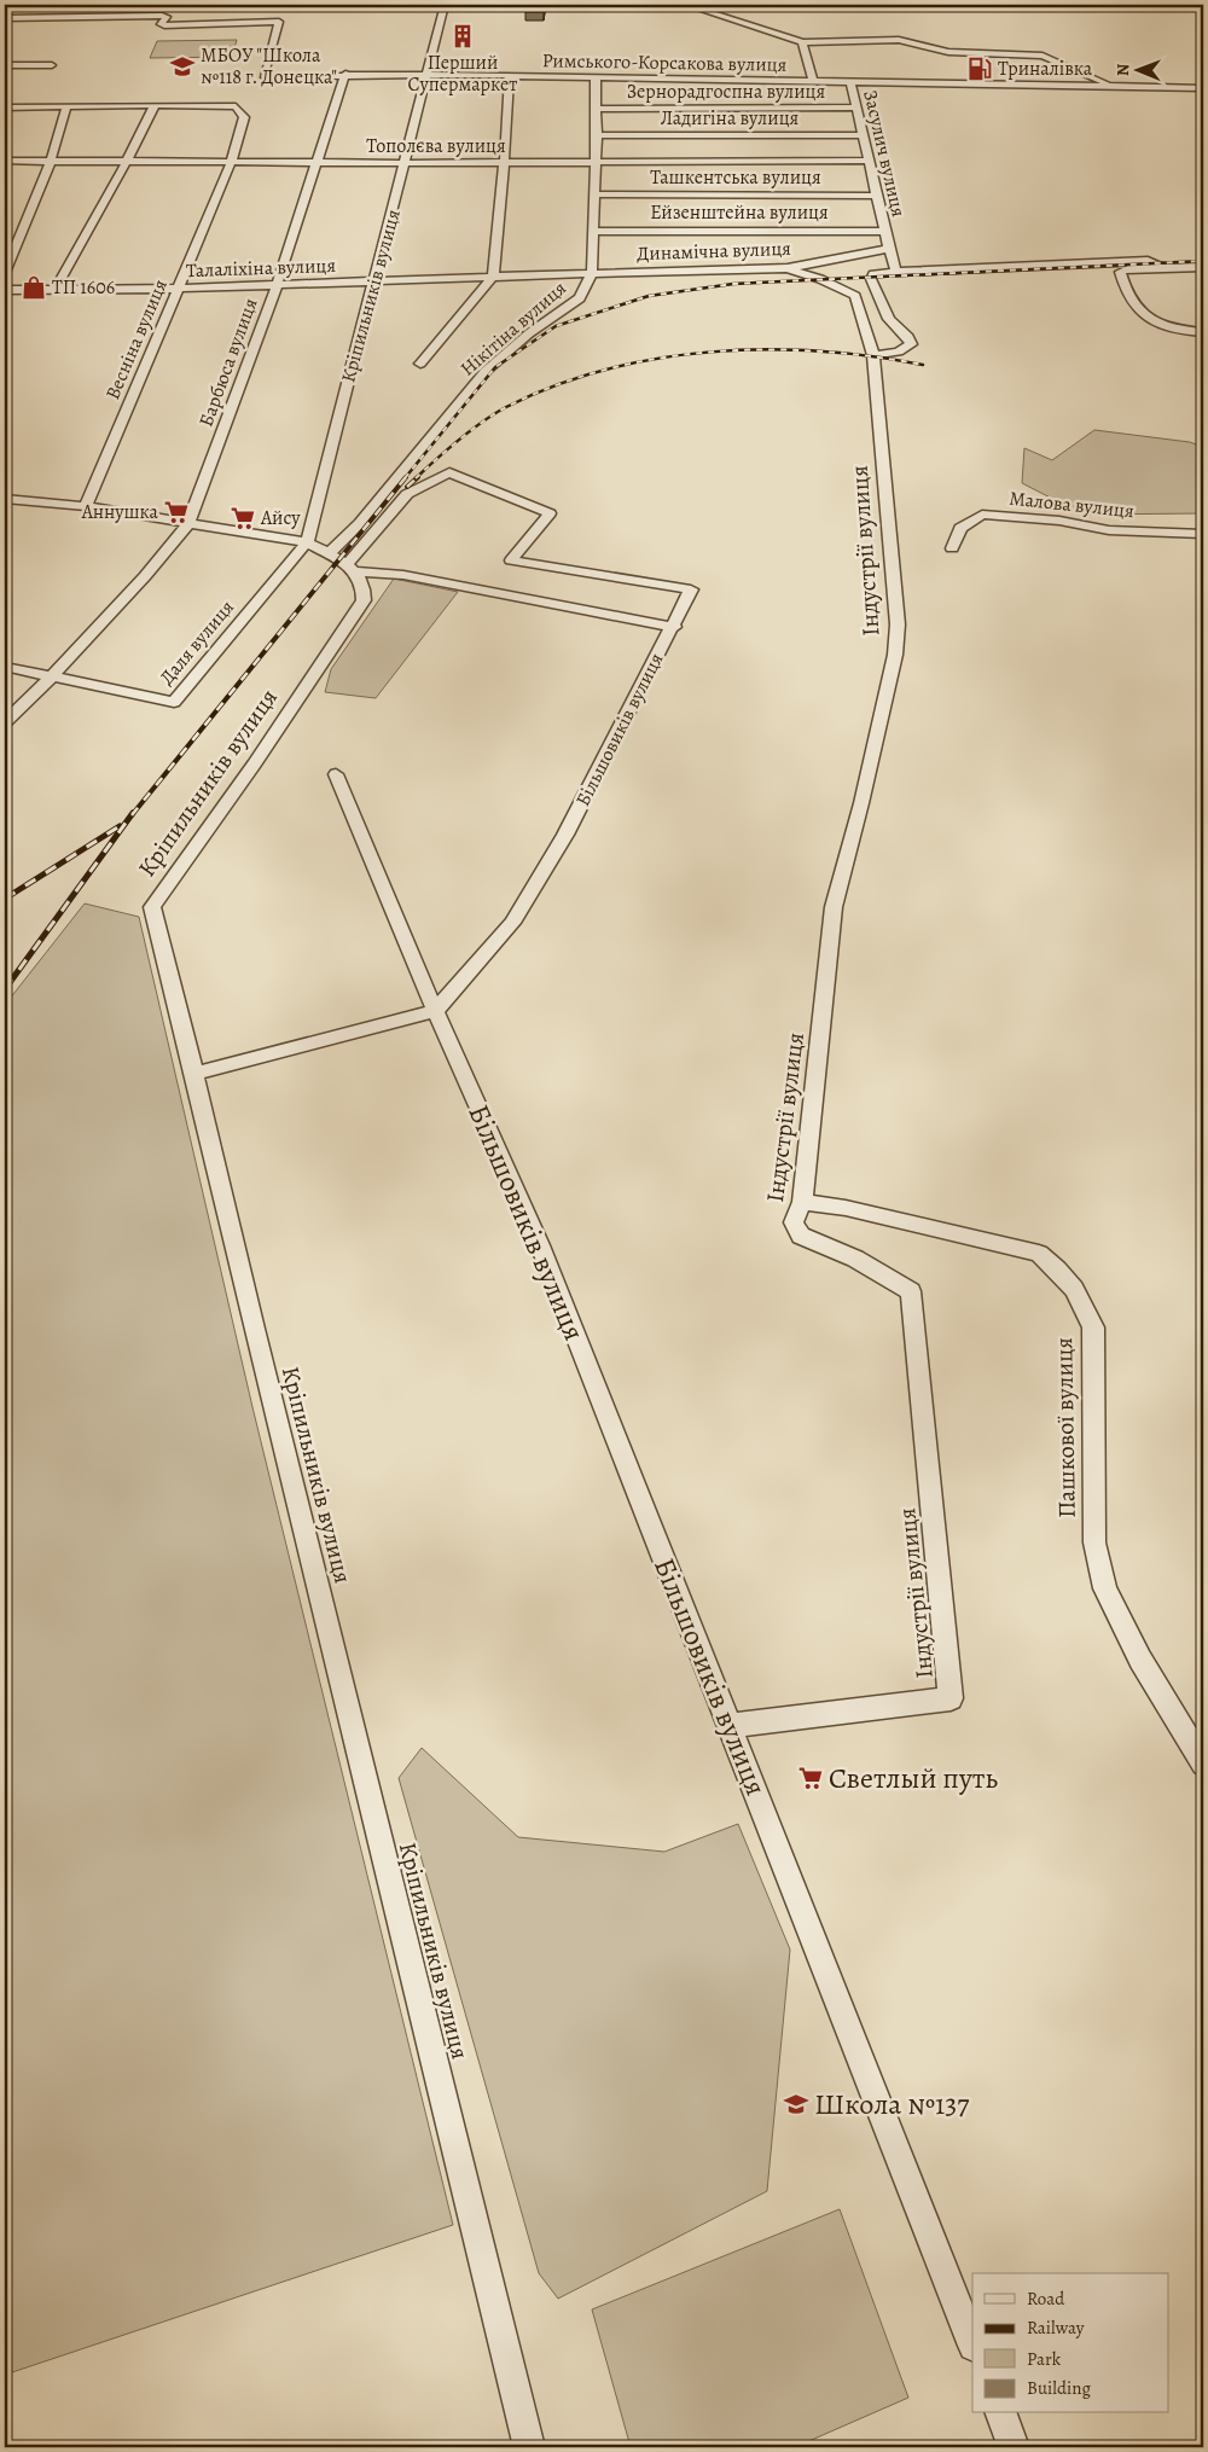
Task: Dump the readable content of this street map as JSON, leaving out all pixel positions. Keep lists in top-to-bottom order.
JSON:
{
  "streets": {
    "street": [
      "Римського-Корсакова вулиця",
      "Зернорадгоспна вулиця",
      "Ладигіна вулиця",
      "Тополєва вулиця",
      "Засулич вулиця",
      "Ташкентська вулиця",
      "Ейзенштейна вулиця",
      "Динамічна вулиця",
      "Талаліхіна вулиця",
      "Кріпильників вулиця",
      "Нікітіна вулиця",
      "Весніна вулиця",
      "Барбюса вулиця",
      "Малова вулиця",
      "Індустрії вулиця",
      "Даля вулиця",
      "Більшовиків вулиця",
      "Пашкової вулиця"
    ]
  },
  "crossings": [
    ["Римського-Корсакова вулиця", "Засулич вулиця"],
    ["Римського-Корсакова вулиця", "Кріпильників вулиця"],
    ["Римського-Корсакова вулиця", "Нікітіна вулиця"],
    ["Римського-Корсакова вулиця", "Барбюса вулиця"],
    ["Зернорадгоспна вулиця", "Засулич вулиця"],
    ["Зернорадгоспна вулиця", "Нікітіна вулиця"],
    ["Ладигіна вулиця", "Засулич вулиця"],
    ["Ладигіна вулиця", "Нікітіна вулиця"],
    ["Тополєва вулиця", "Засулич вулиця"],
    ["Тополєва вулиця", "Кріпильників вулиця"],
    ["Тополєва вулиця", "Нікітіна вулиця"],
    ["Тополєва вулиця", "Весніна вулиця"],
    ["Тополєва вулиця", "Барбюса вулиця"],
    ["Засулич вулиця", "Ташкентська вулиця"],
    ["Засулич вулиця", "Ейзенштейна вулиця"],
    ["Ташкентська вулиця", "Нікітіна вулиця"],
    ["Ейзенштейна вулиця", "Нікітіна вулиця"],
    ["Динамічна вулиця", "Талаліхіна вулиця"],
    ["Динамічна вулиця", "Нікітіна вулиця"],
    ["Динамічна вулиця", "Індустрії вулиця"],
    ["Талаліхіна вулиця", "Кріпильників вулиця"],
    ["Талаліхіна вулиця", "Нікітіна вулиця"],
    ["Талаліхіна вулиця", "Весніна вулиця"],
    ["Талаліхіна вулиця", "Барбюса вулиця"],
    ["Кріпильників вулиця", "Даля вулиця"],
    ["Індустрії вулиця", "Більшовиків вулиця"],
    ["Індустрії вулиця", "Пашкової вулиця"]
  ],
  "places": {
    "building": ["Перший Супермаркет"],
    "school or university": ["МБОУ \"Школа №118 г. Донецка\"", "Школа №137"],
    "fuel station": ["Триналівка"],
    "shop": ["ТП 1606"],
    "supermarket": ["Аннушка", "Айсу", "Светлый путь"]
  },
  "legend": [
    "Road",
    "Railway",
    "Park",
    "Building"
  ],
  "north": "left"
}
